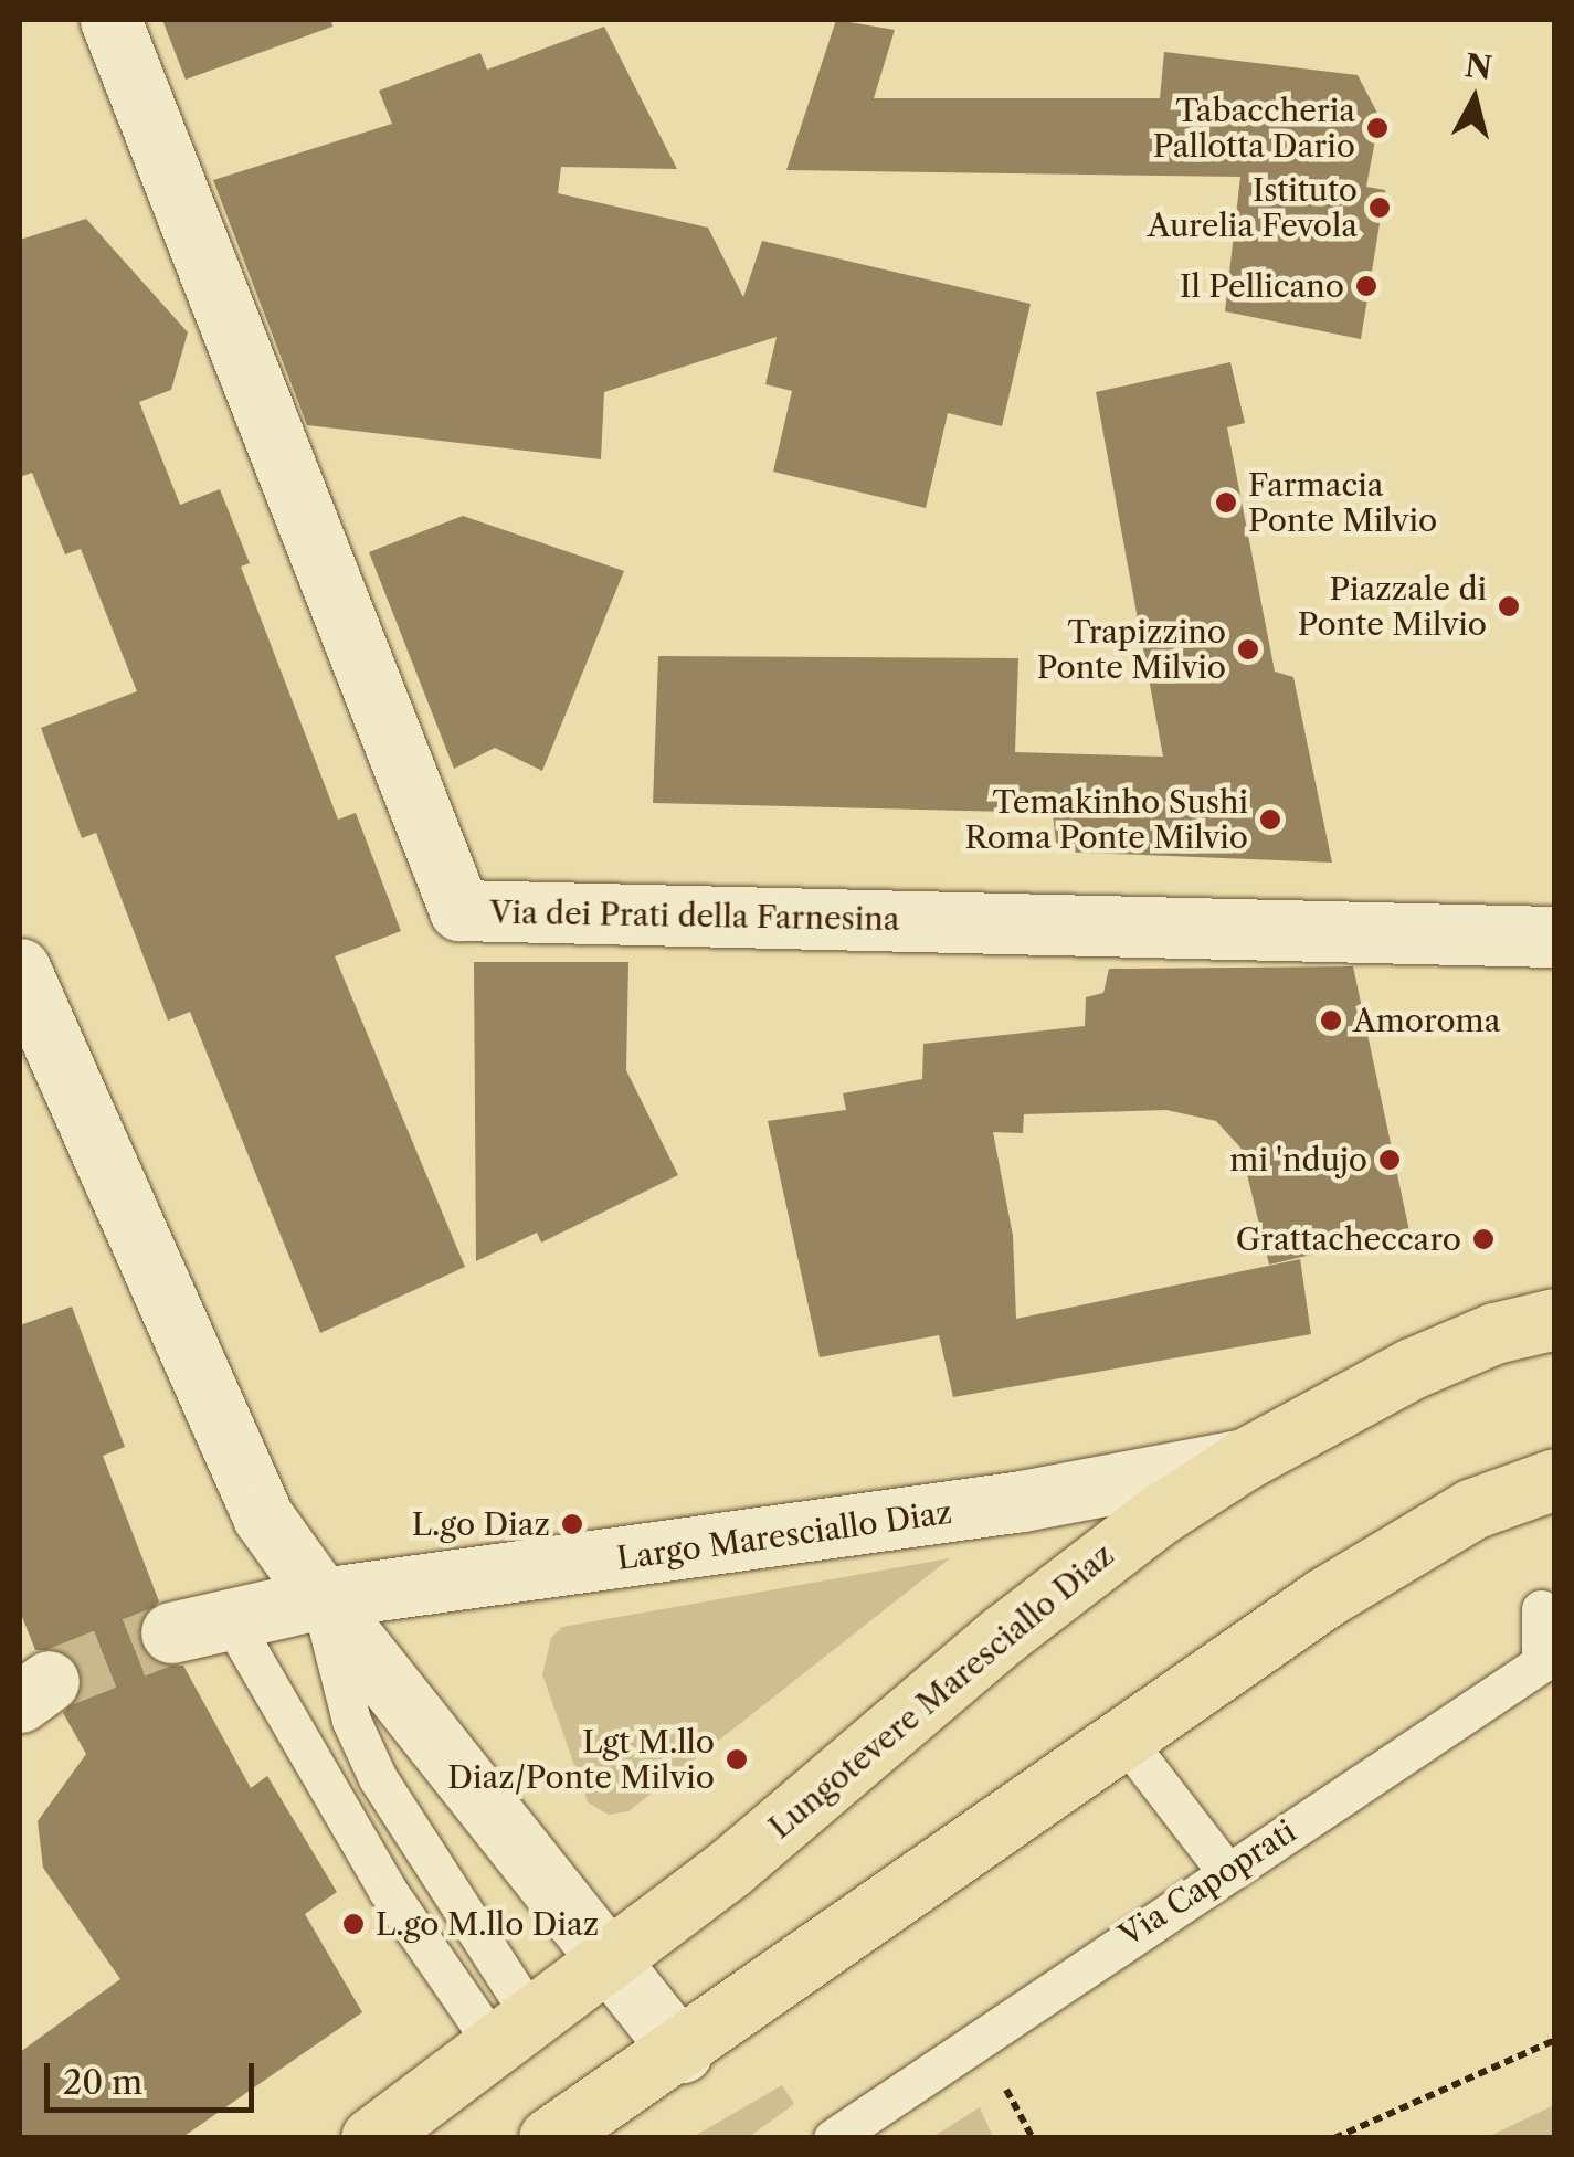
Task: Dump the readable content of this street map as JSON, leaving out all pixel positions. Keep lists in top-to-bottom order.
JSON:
{
  "streets": {
    "main road": ["Lungotevere Maresciallo Diaz"],
    "street": ["Via dei Prati della Farnesina", "Largo Maresciallo Diaz"],
    "lane": ["Via Capoprati"]
  },
  "crossings": [
    ["Largo Maresciallo Diaz", "Lungotevere Maresciallo Diaz"]
  ],
  "places": [
    "Tabaccheria Pallotta Dario",
    "Istituto Aurelia Fevola",
    "Il Pellicano",
    "Farmacia Ponte Milvio",
    "Piazzale di Ponte Milvio",
    "Trapizzino Ponte Milvio",
    "Temakinho Sushi Roma Ponte Milvio",
    "Amoroma",
    "mi 'ndujo",
    "Grattacheccaro",
    "L.go Diaz",
    "Lgt M.llo Diaz/Ponte Milvio",
    "L.go M.llo Diaz"
  ],
  "scale_bar": "20 m",
  "north": "top"
}
